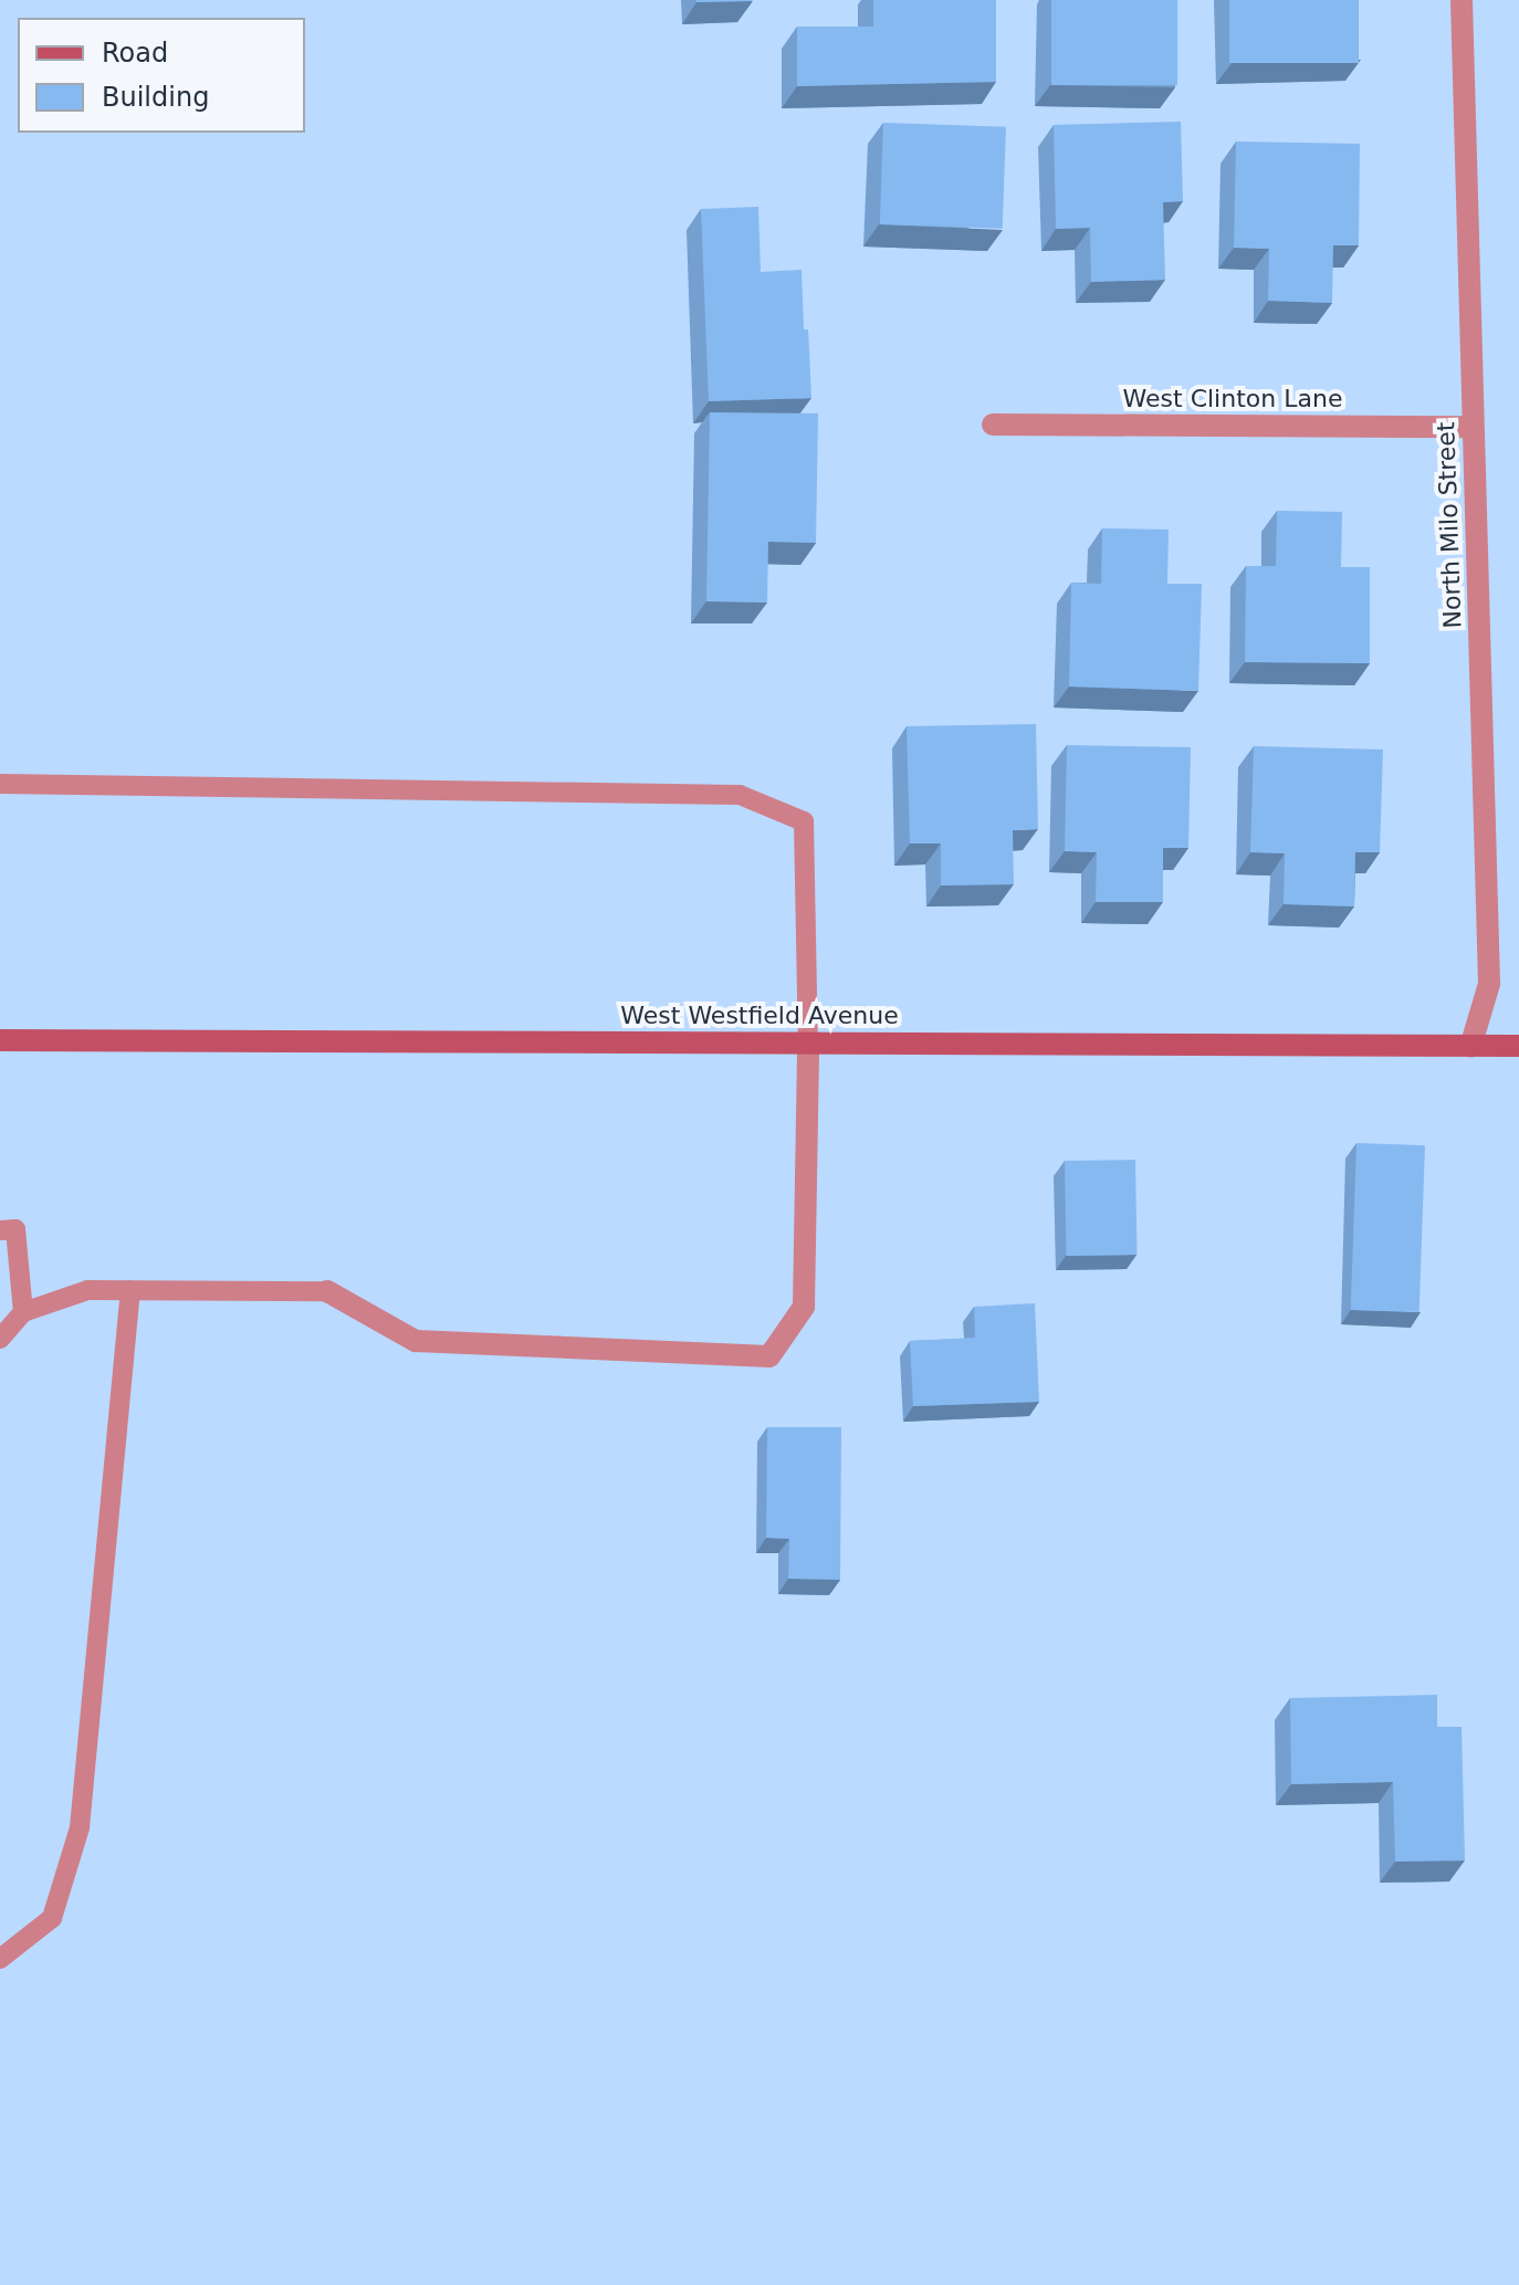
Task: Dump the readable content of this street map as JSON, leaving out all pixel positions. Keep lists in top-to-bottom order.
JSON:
{
  "streets": {
    "street": ["West Clinton Lane", "North Milo Street", "West Westfield Avenue"]
  },
  "crossings": [
    ["West Clinton Lane", "North Milo Street"],
    ["North Milo Street", "West Westfield Avenue"]
  ],
  "legend": ["Road", "Building"]
}
